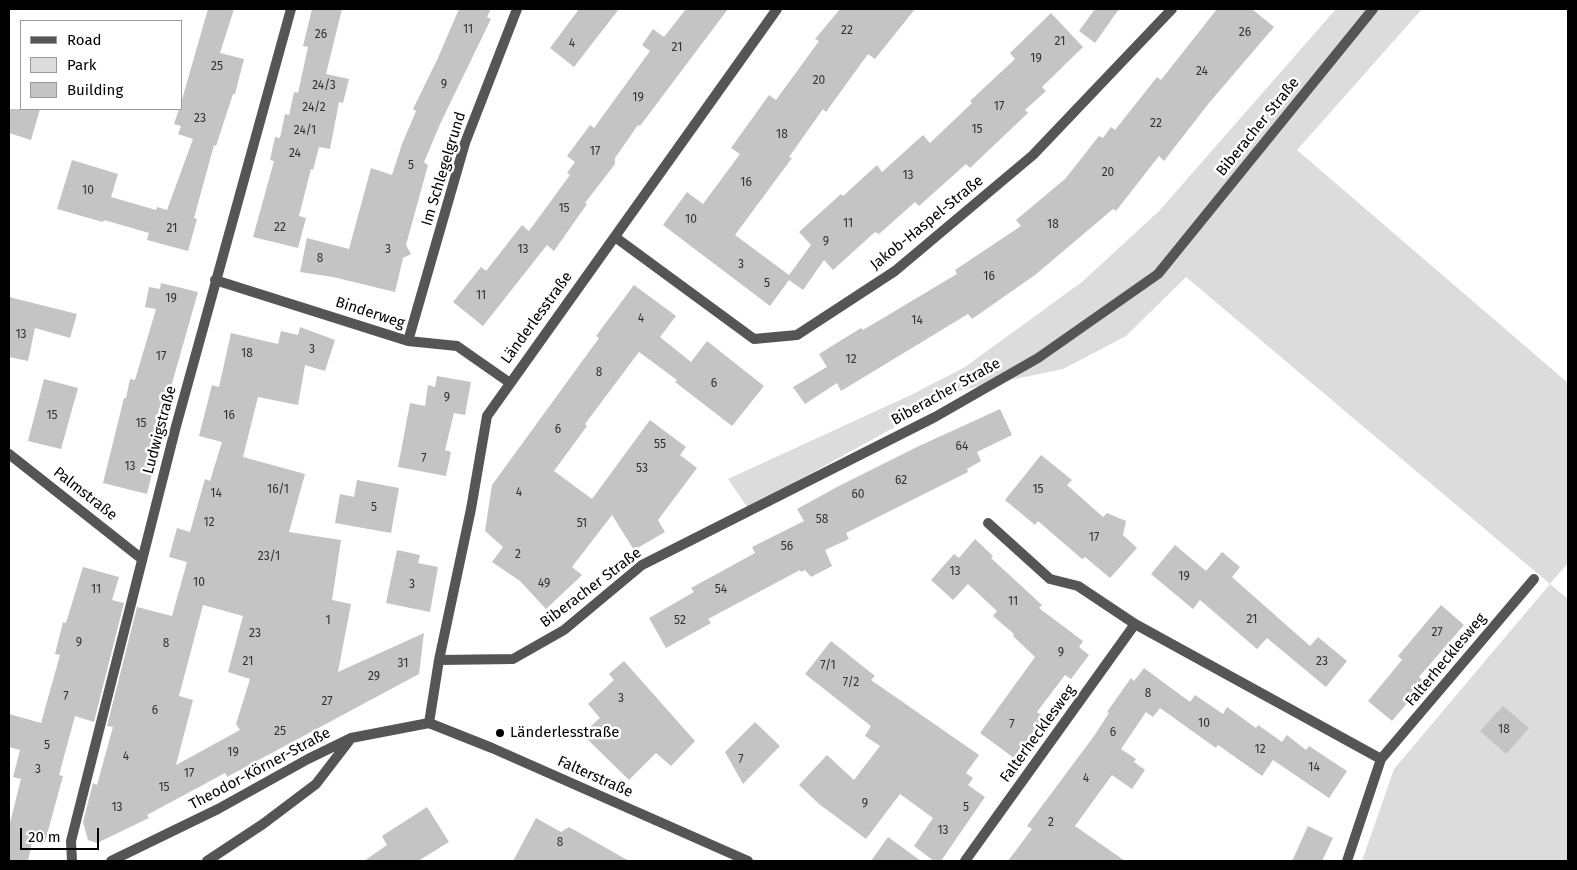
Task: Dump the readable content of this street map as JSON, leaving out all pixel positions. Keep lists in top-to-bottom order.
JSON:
{
  "streets": {
    "street": [
      "Biberacher Straße",
      "Im Schlegelgrund",
      "Jakob-Haspel-Straße",
      "Binderweg",
      "Länderlesstraße",
      "Ludwigstraße",
      "Palmstraße",
      "Falterhecklesweg",
      "Theodor-Körner-Straße",
      "Falterstraße"
    ]
  },
  "crossings": [
    ["Biberacher Straße", "Länderlesstraße"],
    ["Im Schlegelgrund", "Binderweg"],
    ["Jakob-Haspel-Straße", "Länderlesstraße"],
    ["Binderweg", "Länderlesstraße"],
    ["Binderweg", "Ludwigstraße"],
    ["Länderlesstraße", "Theodor-Körner-Straße"],
    ["Länderlesstraße", "Falterstraße"],
    ["Ludwigstraße", "Palmstraße"],
    ["Theodor-Körner-Straße", "Falterstraße"]
  ],
  "places": ["Länderlesstraße"],
  "house_numbers": [
    "11",
    "22",
    "26",
    "26",
    "21",
    "4",
    "21",
    "19",
    "25",
    "24",
    "20",
    "9",
    "24/3",
    "19",
    "17",
    "24/2",
    "23",
    "22",
    "15",
    "24/1",
    "18",
    "17",
    "24",
    "5",
    "20",
    "13",
    "16",
    "10",
    "15",
    "10",
    "11",
    "18",
    "22",
    "21",
    "9",
    "3",
    "13",
    "8",
    "3",
    "16",
    "5",
    "11",
    "19",
    "4",
    "14",
    "13",
    "3",
    "18",
    "17",
    "12",
    "8",
    "6",
    "9",
    "15",
    "16",
    "15",
    "6",
    "55",
    "64",
    "7",
    "13",
    "53",
    "62",
    "16/1",
    "15",
    "4",
    "14",
    "60",
    "5",
    "58",
    "12",
    "51",
    "17",
    "56",
    "2",
    "23/1",
    "13",
    "19",
    "10",
    "49",
    "3",
    "11",
    "54",
    "11",
    "21",
    "1",
    "52",
    "27",
    "23",
    "9",
    "8",
    "9",
    "21",
    "23",
    "31",
    "7/1",
    "29",
    "7/2",
    "8",
    "7",
    "3",
    "27",
    "6",
    "10",
    "7",
    "18",
    "25",
    "6",
    "5",
    "12",
    "19",
    "4",
    "7",
    "14",
    "3",
    "17",
    "4",
    "15",
    "9",
    "13",
    "5",
    "2",
    "13",
    "8"
  ],
  "legend": ["Road", "Park", "Building"],
  "scale_bar": "20 m"
}
